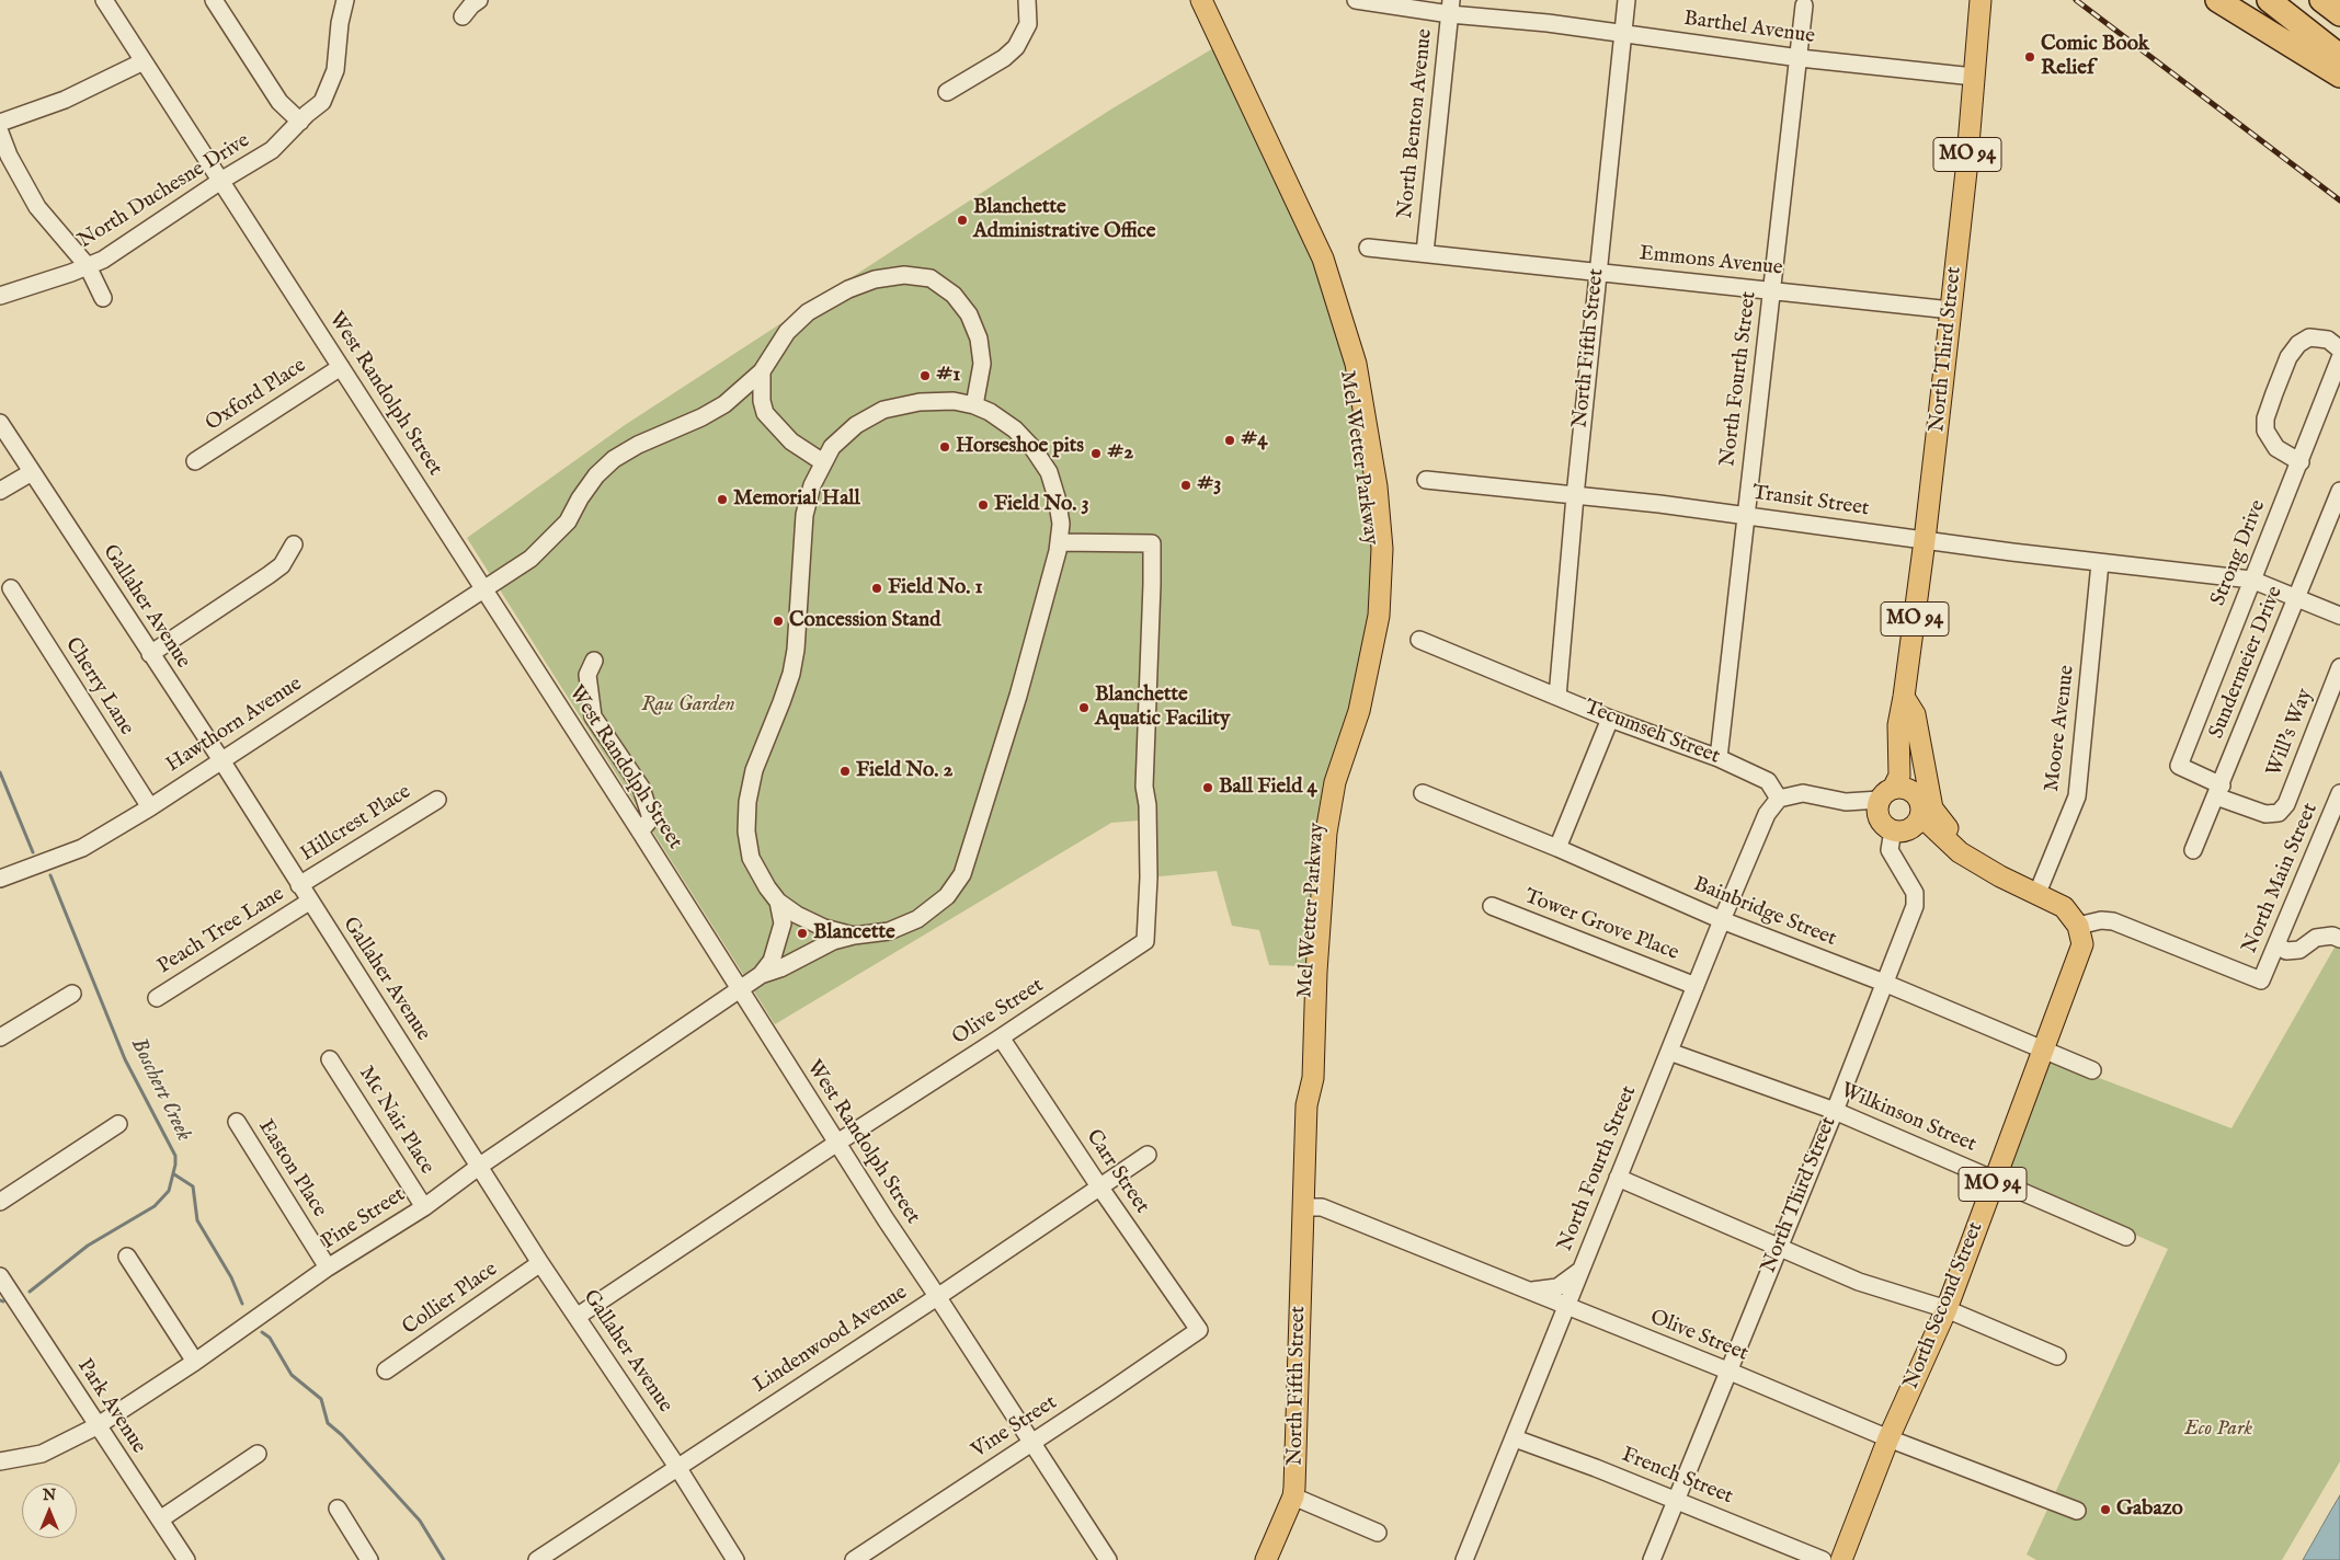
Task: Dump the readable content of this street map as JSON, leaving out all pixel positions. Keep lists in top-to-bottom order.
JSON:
{
  "streets": {
    "main road": [
      "MO 94",
      "North Fifth Street",
      "North Third Street",
      "Mel Wetter Parkway",
      "North Second Street"
    ],
    "street": [
      "Barthel Avenue",
      "North Benton Avenue",
      "North Duchesne Drive",
      "Emmons Avenue",
      "North Fourth Street",
      "West Randolph Street",
      "Oxford Place",
      "Transit Street",
      "Strong Drive",
      "Gallaher Avenue",
      "Sundermeier Drive",
      "Cherry Lane",
      "Hawthorn Avenue",
      "Moore Avenue",
      "Tecumseh Street",
      "Will's Way",
      "Hillcrest Place",
      "North Main Street",
      "Bainbridge Street",
      "Tower Grove Place",
      "Peach Tree Lane",
      "Olive Street",
      "Wilkinson Street",
      "Mc Nair Place",
      "Easton Place",
      "Carr Street",
      "Pine Street",
      "Collier Place",
      "Lindenwood Avenue",
      "Park Avenue",
      "Vine Street",
      "French Street"
    ]
  },
  "crossings": [
    ["Barthel Avenue", "North Benton Avenue"],
    ["Barthel Avenue", "North Fifth Street"],
    ["Barthel Avenue", "North Third Street"],
    ["Barthel Avenue", "North Fourth Street"],
    ["North Benton Avenue", "Emmons Avenue"],
    ["North Duchesne Drive", "West Randolph Street"],
    ["Emmons Avenue", "North Fifth Street"],
    ["Emmons Avenue", "North Third Street"],
    ["Emmons Avenue", "North Fourth Street"],
    ["North Fifth Street", "Mel Wetter Parkway"],
    ["North Fifth Street", "Transit Street"],
    ["North Fifth Street", "Tecumseh Street"],
    ["North Fifth Street", "Olive Street"],
    ["North Third Street", "Transit Street"],
    ["North Third Street", "Bainbridge Street"],
    ["North Third Street", "Olive Street"],
    ["North Third Street", "Wilkinson Street"],
    ["North Third Street", "French Street"],
    ["North Fourth Street", "Transit Street"],
    ["North Fourth Street", "Tecumseh Street"],
    ["North Fourth Street", "Bainbridge Street"],
    ["North Fourth Street", "Tower Grove Place"],
    ["North Fourth Street", "Olive Street"],
    ["North Fourth Street", "Wilkinson Street"],
    ["North Fourth Street", "French Street"],
    ["West Randolph Street", "Oxford Place"],
    ["West Randolph Street", "Hawthorn Avenue"],
    ["West Randolph Street", "Olive Street"],
    ["West Randolph Street", "Pine Street"],
    ["West Randolph Street", "Lindenwood Avenue"],
    ["West Randolph Street", "Vine Street"],
    ["Mel Wetter Parkway", "Olive Street"],
    ["Transit Street", "Strong Drive"],
    ["Transit Street", "Sundermeier Drive"],
    ["Transit Street", "Moore Avenue"],
    ["Strong Drive", "Sundermeier Drive"],
    ["Strong Drive", "Will's Way"],
    ["Gallaher Avenue", "Hawthorn Avenue"],
    ["Gallaher Avenue", "Hillcrest Place"],
    ["Gallaher Avenue", "Peach Tree Lane"],
    ["Gallaher Avenue", "Olive Street"],
    ["Gallaher Avenue", "Pine Street"],
    ["Gallaher Avenue", "Collier Place"],
    ["Gallaher Avenue", "Lindenwood Avenue"],
    ["Sundermeier Drive", "Will's Way"],
    ["Cherry Lane", "Hawthorn Avenue"],
    ["North Main Street", "North Second Street"],
    ["Bainbridge Street", "North Second Street"],
    ["Olive Street", "Carr Street"],
    ["Olive Street", "North Second Street"],
    ["Wilkinson Street", "North Second Street"],
    ["Mc Nair Place", "Pine Street"],
    ["Easton Place", "Pine Street"],
    ["Carr Street", "Lindenwood Avenue"],
    ["Carr Street", "Vine Street"],
    ["Pine Street", "Park Avenue"]
  ],
  "water": ["Boschert Creek"],
  "parks": ["Rau Garden", "Eco Park"],
  "places": [
    "Comic Book Relief",
    "Blanchette Administrative Office",
    "#1",
    "#4",
    "Horseshoe pits",
    "#2",
    "#3",
    "Memorial Hall",
    "Field No. 3",
    "Field No. 1",
    "Concession Stand",
    "Blanchette Aquatic Facility",
    "Field No. 2",
    "Ball Field 4",
    "Blancette",
    "Gabazo"
  ],
  "north": "top"
}
